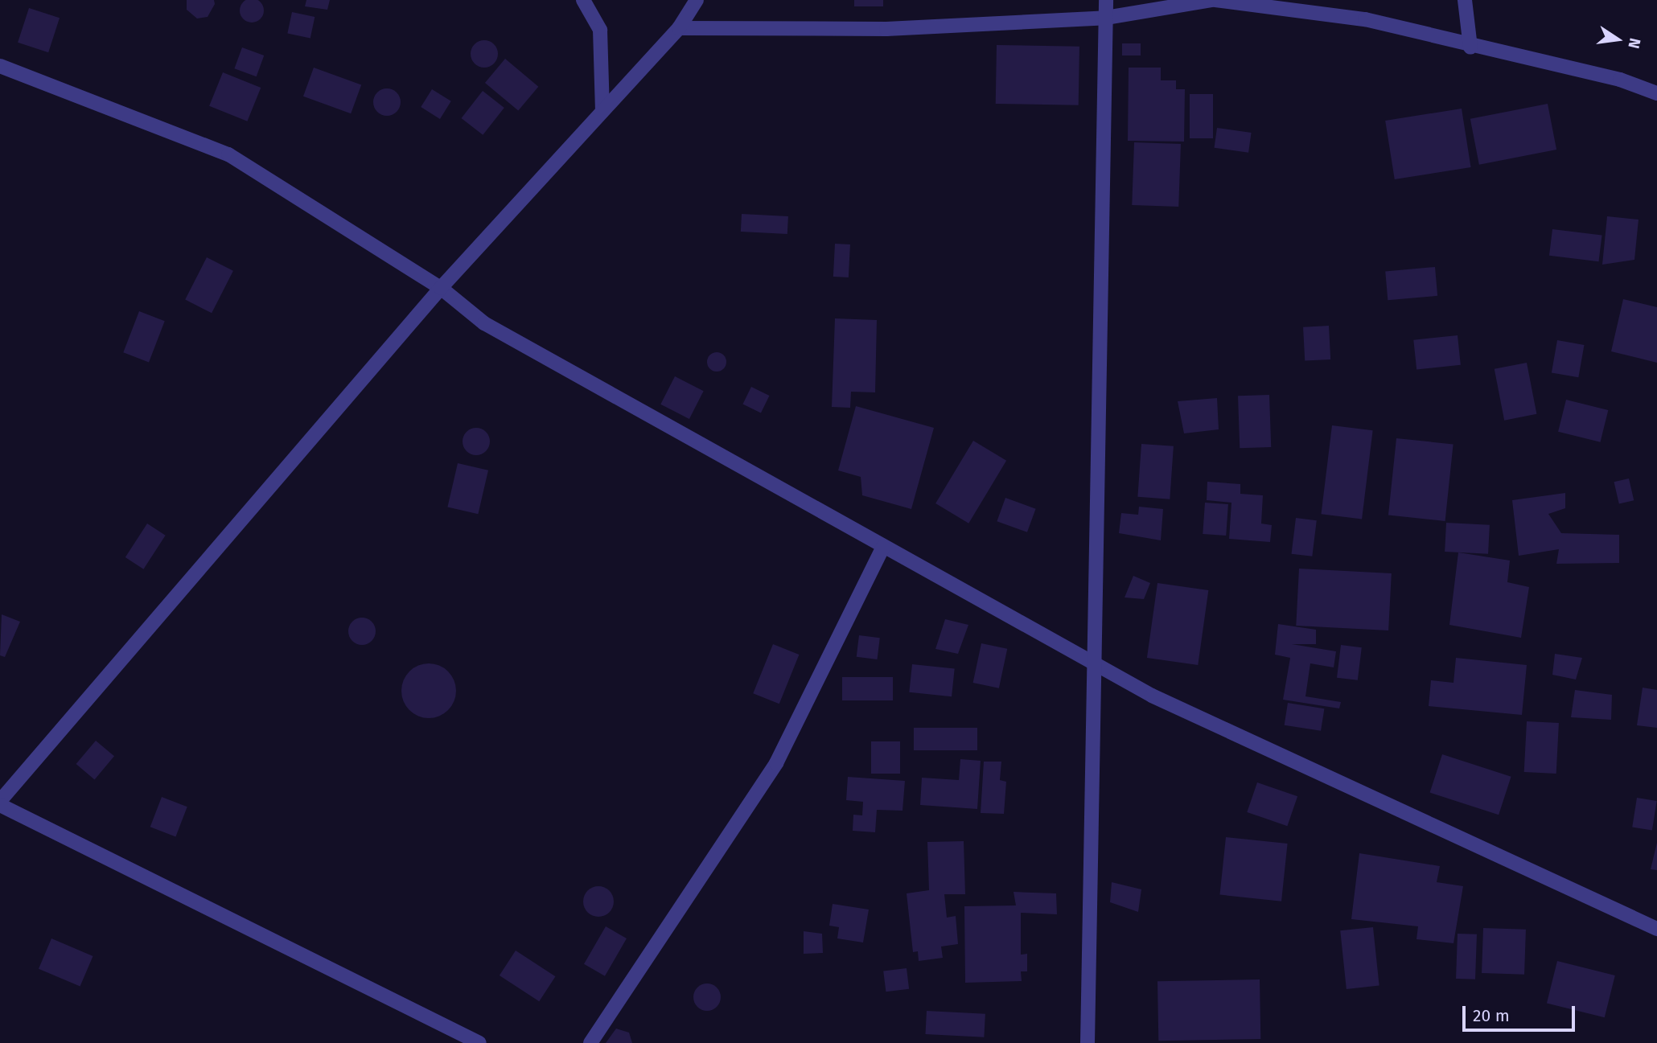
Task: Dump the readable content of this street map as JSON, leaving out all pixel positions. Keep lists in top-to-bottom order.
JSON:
{
  "scale_bar": "20 m",
  "north": "right"
}
